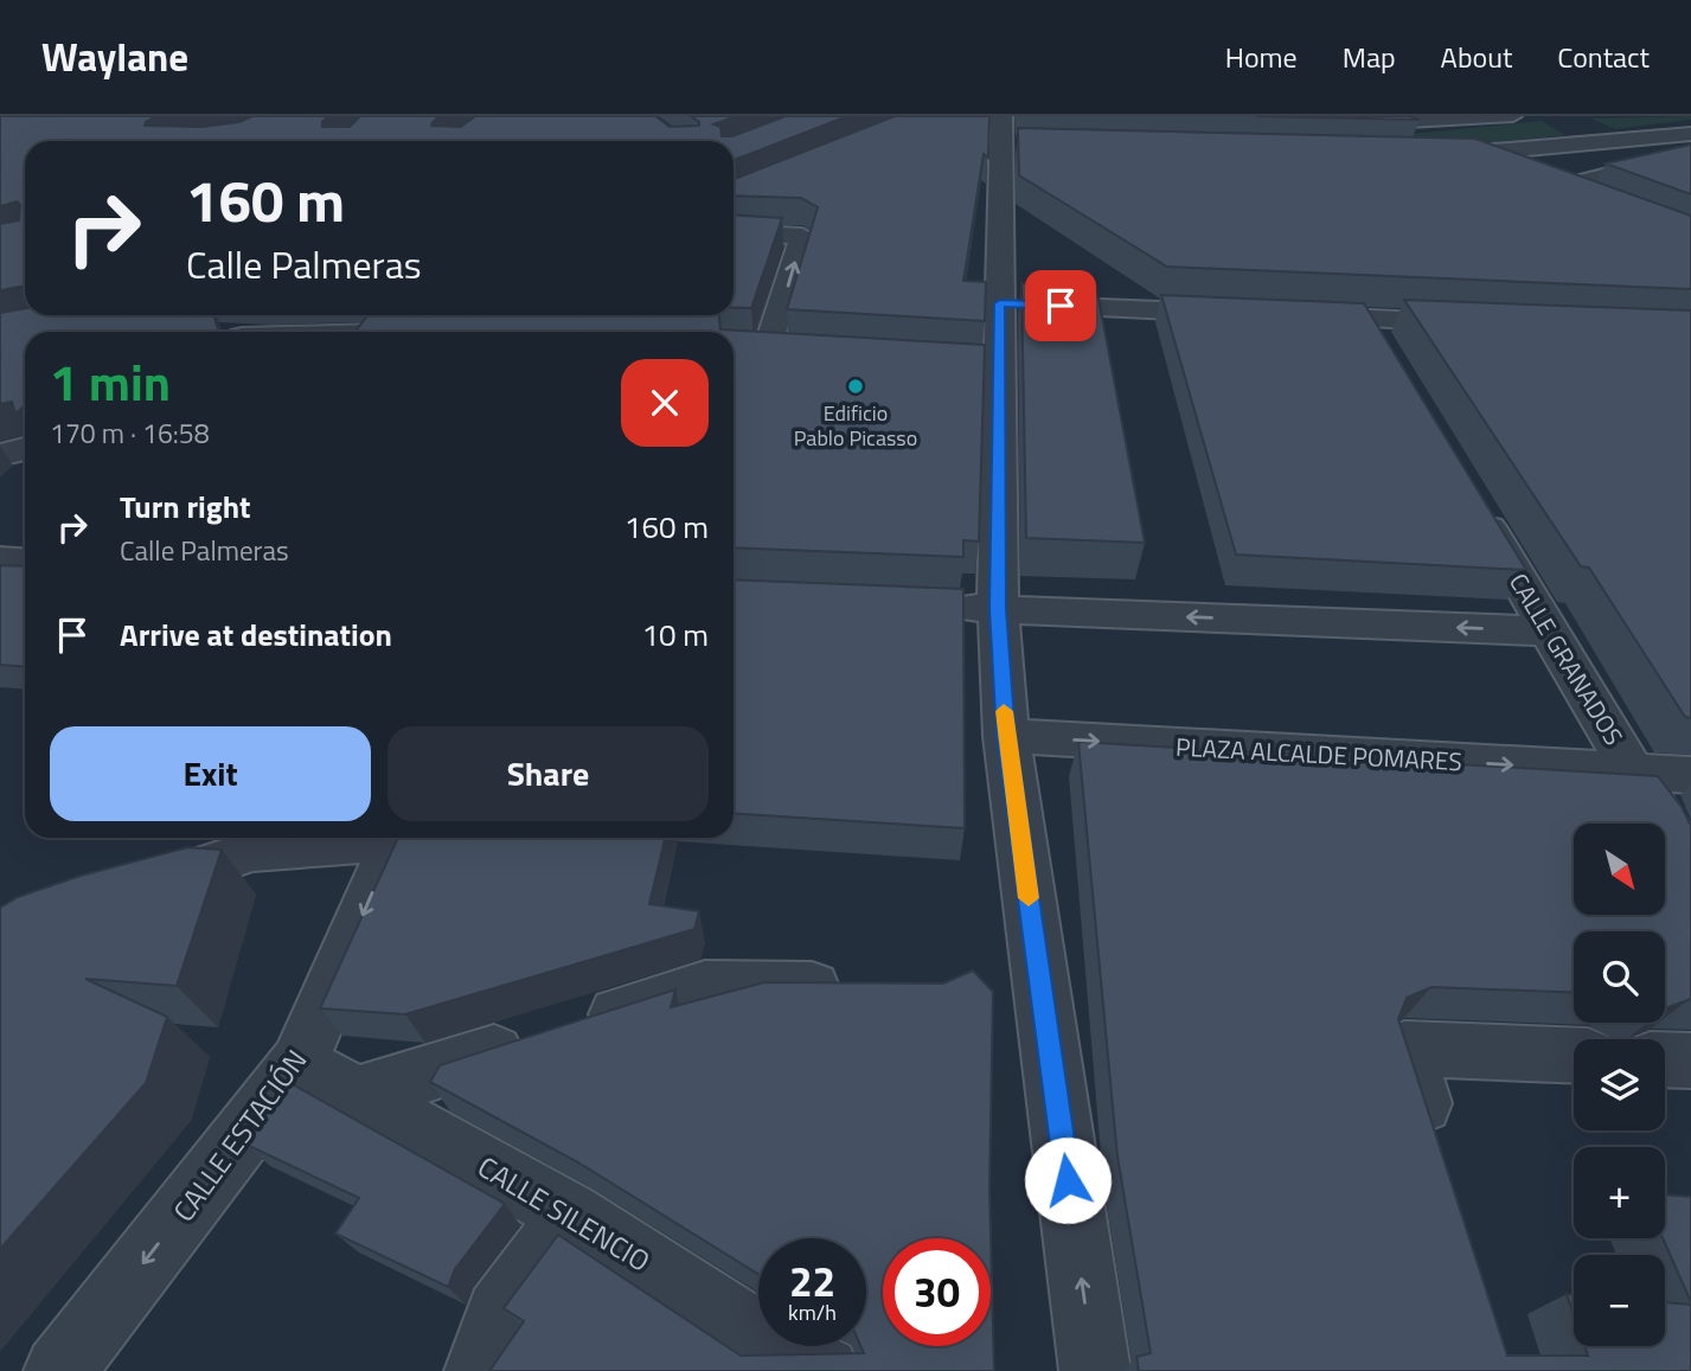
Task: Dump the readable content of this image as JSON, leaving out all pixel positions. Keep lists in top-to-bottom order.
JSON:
{
  "streets": {
    "street": [
      "CALLE GRANADOS",
      "PLAZA ALCALDE POMARES",
      "CALLE ESTACIÓN",
      "CALLE SILENCIO"
    ]
  },
  "crossings": [
    ["CALLE GRANADOS", "PLAZA ALCALDE POMARES"],
    ["CALLE ESTACIÓN", "CALLE SILENCIO"]
  ],
  "one_way": ["CALLE ESTACIÓN"],
  "places": ["Edificio Pablo Picasso"],
  "north": "bottom right",
  "page": {
    "header": "Waylane",
    "nav": [
      "Home",
      "Map",
      "About",
      "Contact"
    ],
    "turn": ["160 m", "Calle Palmeras"],
    "heading": ["1 min", "170 m · 16:58"],
    "list": [
      {
        "name": "Turn right",
        "note": "Calle Palmeras",
        "value": "160 m"
      },
      {
        "name": "Arrive at destination",
        "value": "10 m"
      }
    ],
    "buttons": ["Exit", "Share"],
    "map_buttons": ["+", "−"],
    "speed": "22 km/h",
    "limit": "30"
  }
}
